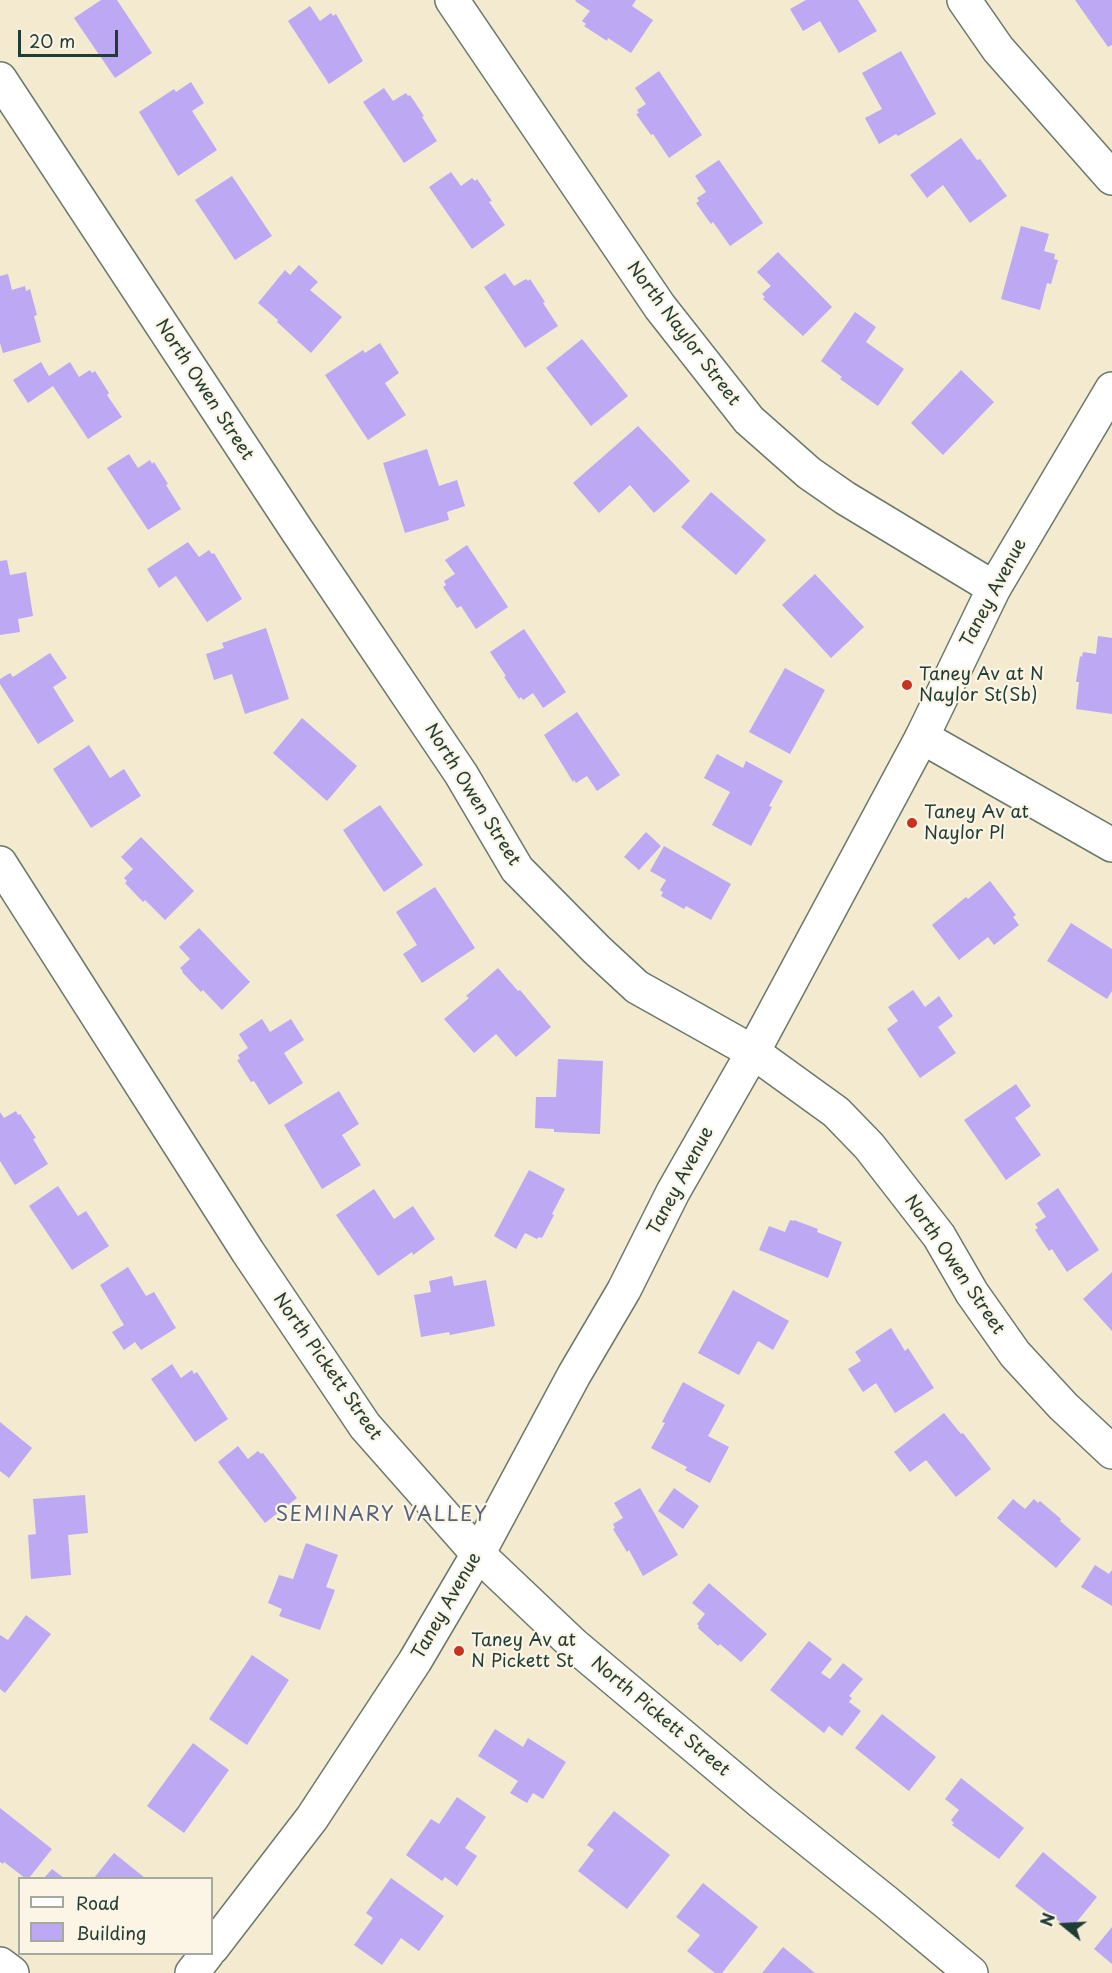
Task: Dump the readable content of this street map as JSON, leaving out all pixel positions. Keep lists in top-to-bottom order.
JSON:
{
  "streets": {
    "street": [
      "North Naylor Street",
      "North Owen Street",
      "Taney Avenue",
      "North Pickett Street"
    ]
  },
  "crossings": [
    ["North Naylor Street", "Taney Avenue"],
    ["North Owen Street", "Taney Avenue"],
    ["Taney Avenue", "North Pickett Street"]
  ],
  "districts": ["SEMINARY VALLEY"],
  "places": ["Taney Av at N Naylor St(Sb)", "Taney Av at Naylor Pl", "Taney Av at N Pickett St"],
  "legend": ["Road", "Building"],
  "scale_bar": "20 m",
  "north": "left"
}
